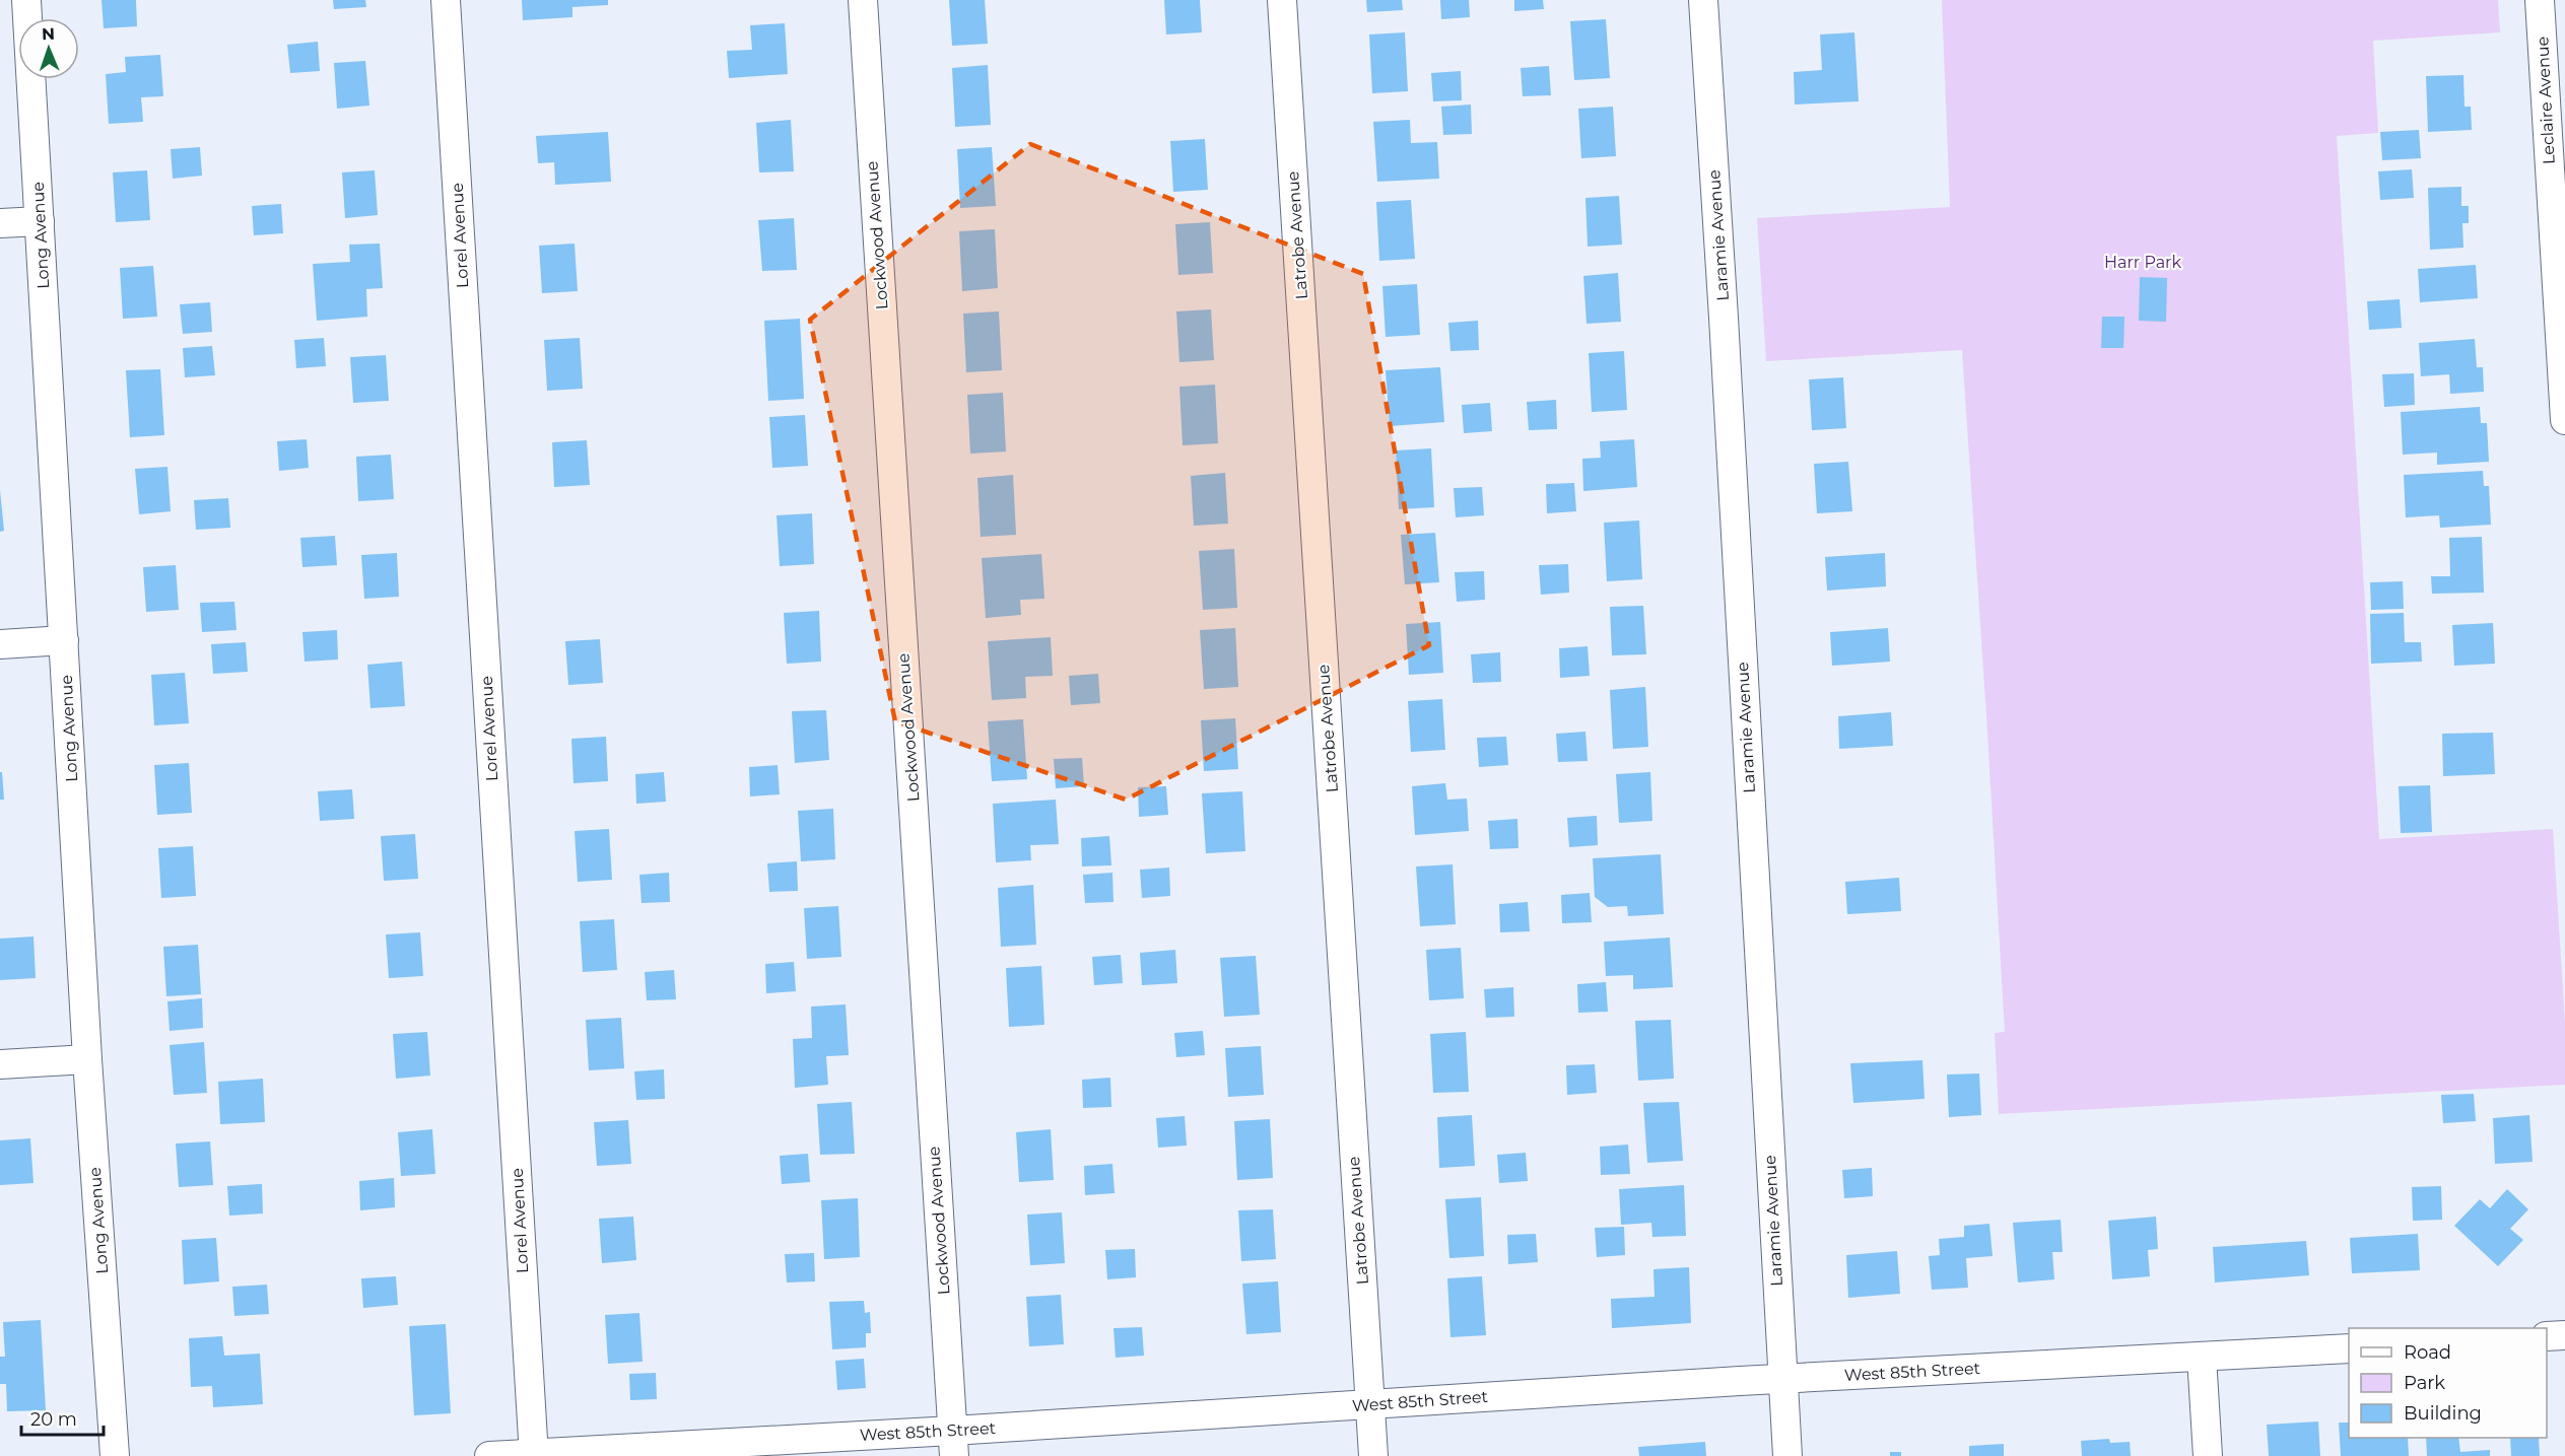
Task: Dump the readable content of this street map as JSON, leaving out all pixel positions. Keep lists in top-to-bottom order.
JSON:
{
  "streets": {
    "street": [
      "Leclaire Avenue",
      "Long Avenue",
      "Lorel Avenue",
      "Lockwood Avenue",
      "Latrobe Avenue",
      "Laramie Avenue",
      "West 85th Street"
    ]
  },
  "crossings": [
    ["Lorel Avenue", "West 85th Street"],
    ["Lockwood Avenue", "West 85th Street"],
    ["Latrobe Avenue", "West 85th Street"],
    ["Laramie Avenue", "West 85th Street"]
  ],
  "parks": ["Harr Park"],
  "legend": ["Road", "Park", "Building"],
  "scale_bar": "20 m",
  "north": "top"
}
